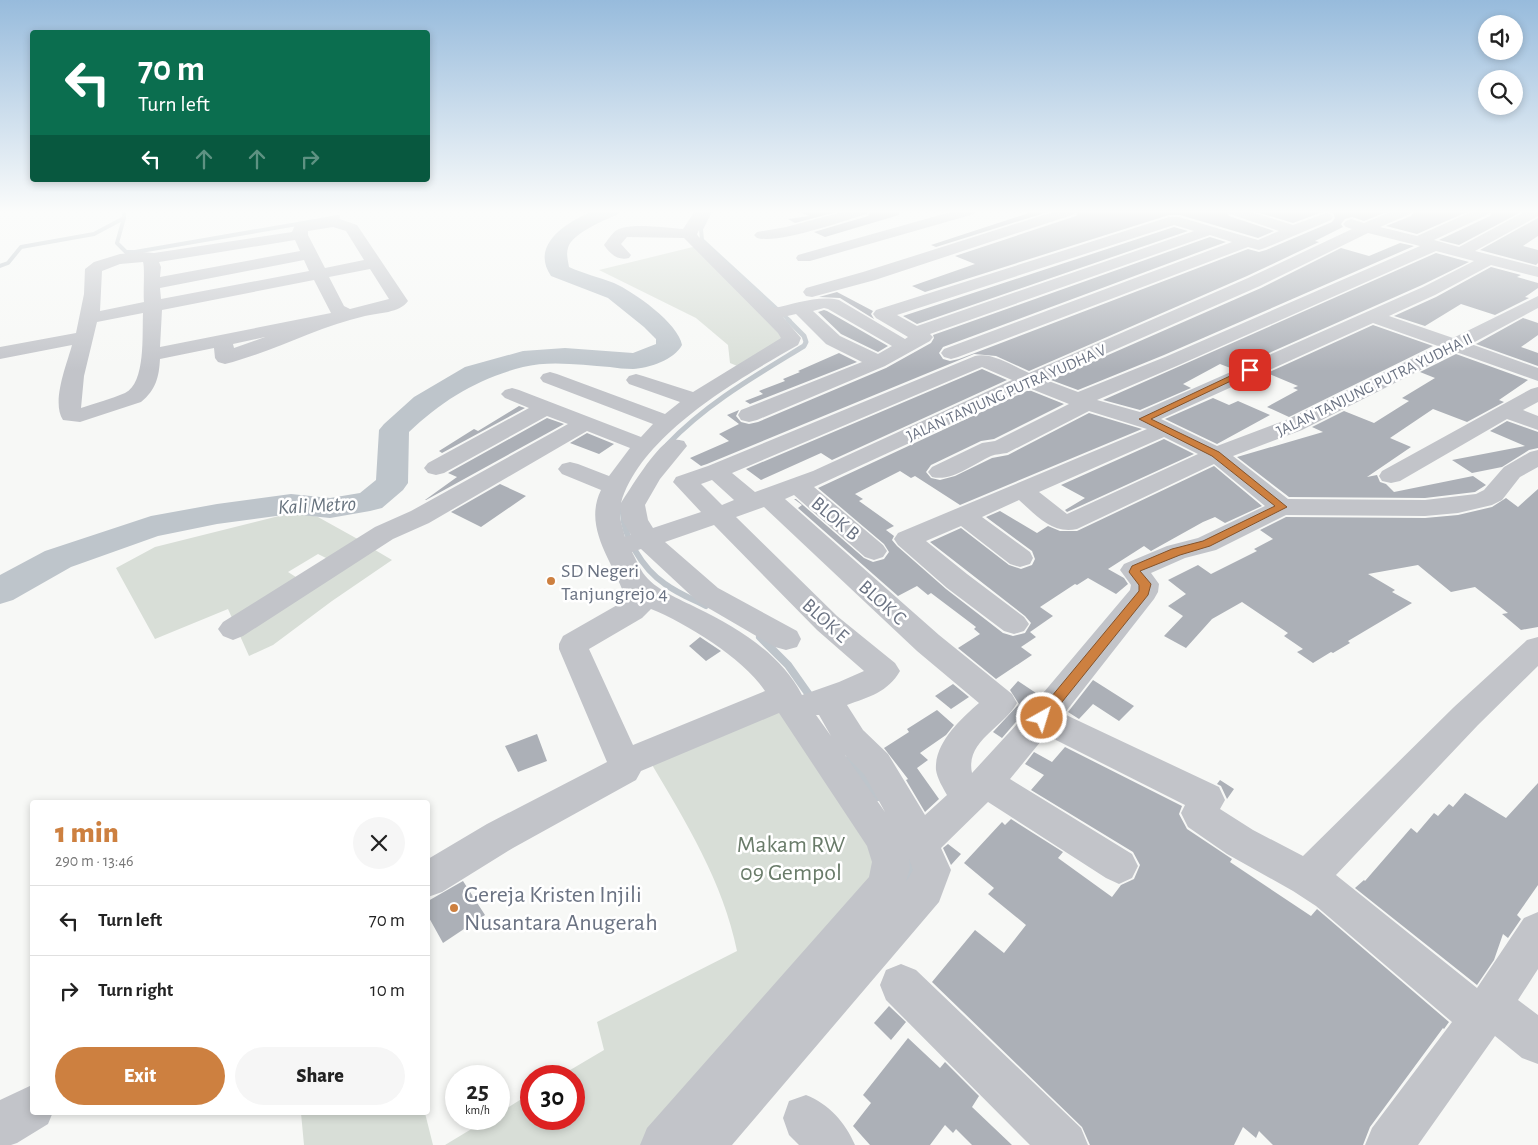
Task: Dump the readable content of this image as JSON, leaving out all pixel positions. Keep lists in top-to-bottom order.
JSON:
{
  "streets": {
    "street": [
      "JALAN TANJUNG PUTRA YUDHA II",
      "JALAN TANJUNG PUTRA YUDHA V",
      "BLOK B",
      "BLOK C",
      "BLOK E"
    ]
  },
  "crossings": [
    ["JALAN TANJUNG PUTRA YUDHA V", "BLOK B"],
    ["JALAN TANJUNG PUTRA YUDHA V", "BLOK C"],
    ["JALAN TANJUNG PUTRA YUDHA V", "BLOK E"]
  ],
  "water": ["Kali Metro"],
  "parks": ["Makam RW 09 Gempol"],
  "places": ["SD Negeri Tanjungrejo 4", "Gereja Kristen Injili Nusantara Anugerah"],
  "page": {
    "turn": ["70 m", "Turn left"],
    "heading": ["1 min", "290 m · 13:46"],
    "list": [
      {
        "name": "Turn left",
        "value": "70 m"
      },
      {
        "name": "Turn right",
        "value": "10 m"
      }
    ],
    "buttons": ["Exit", "Share"],
    "speed": "25 km/h",
    "limit": "30"
  }
}
